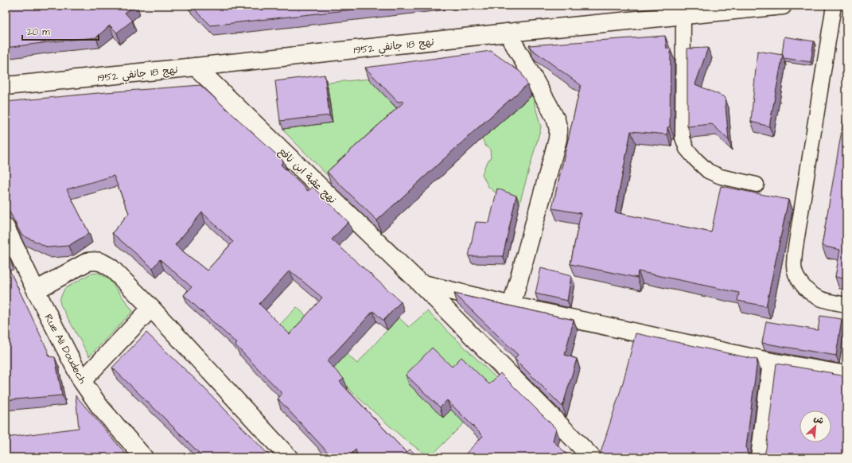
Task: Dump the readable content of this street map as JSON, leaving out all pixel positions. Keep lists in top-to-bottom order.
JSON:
{
  "streets": {
    "street": ["نهج 18 جانفي 1952", "نهج عقبة ابن نافع", "Rue Ali Doudech"]
  },
  "crossings": [
    ["نهج 18 جانفي 1952", "نهج عقبة ابن نافع"]
  ],
  "scale_bar": "20 m",
  "north": "top right"
}
